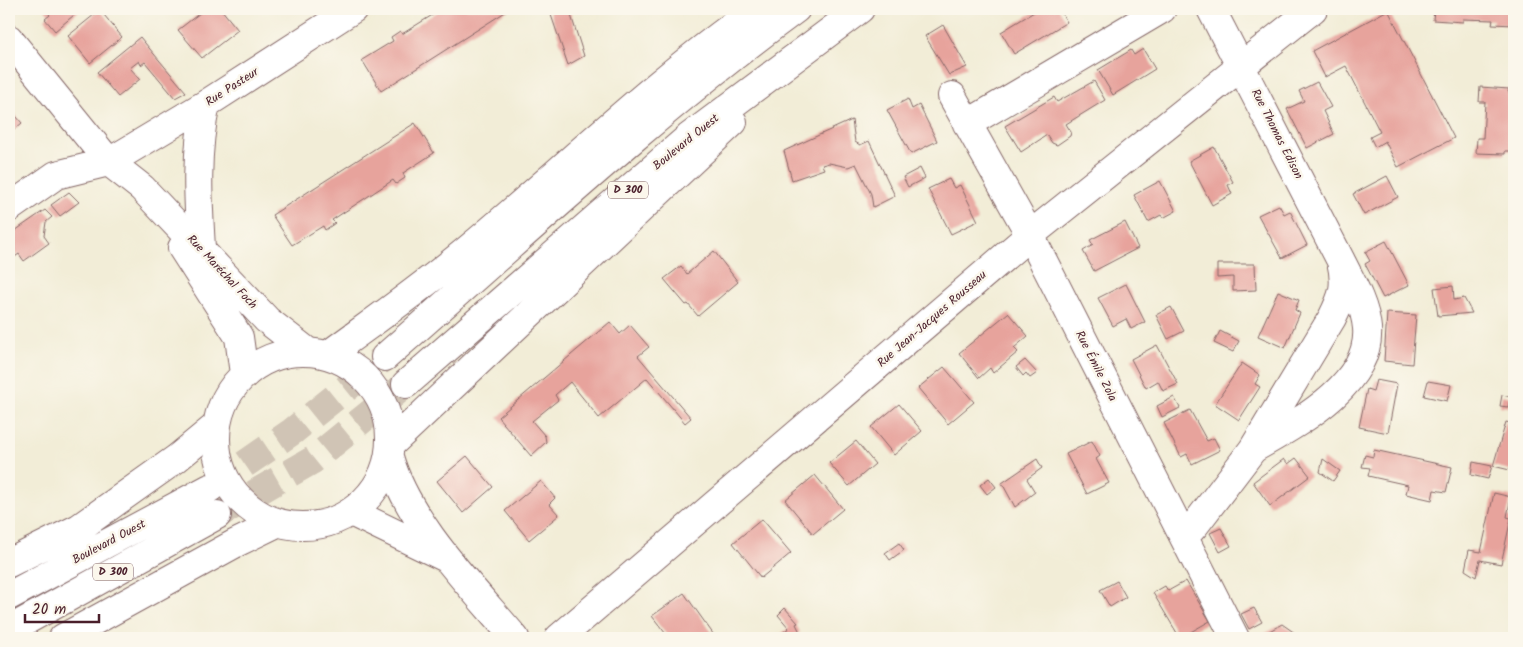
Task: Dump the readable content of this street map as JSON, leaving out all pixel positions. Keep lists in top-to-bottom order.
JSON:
{
  "streets": {
    "main road": [
      "Rue Pasteur",
      "Rue Thomas Edison",
      "Boulevard Ouest",
      "D 300",
      "Rue Maréchal Foch",
      "Rue Jean-Jacques Rousseau",
      "Rue Émile Zola"
    ]
  },
  "crossings": [
    ["Rue Pasteur", "Rue Maréchal Foch"],
    ["Rue Thomas Edison", "Rue Jean-Jacques Rousseau"],
    ["Rue Thomas Edison", "Rue Émile Zola"],
    ["Rue Jean-Jacques Rousseau", "Rue Émile Zola"]
  ],
  "scale_bar": "20 m"
}
